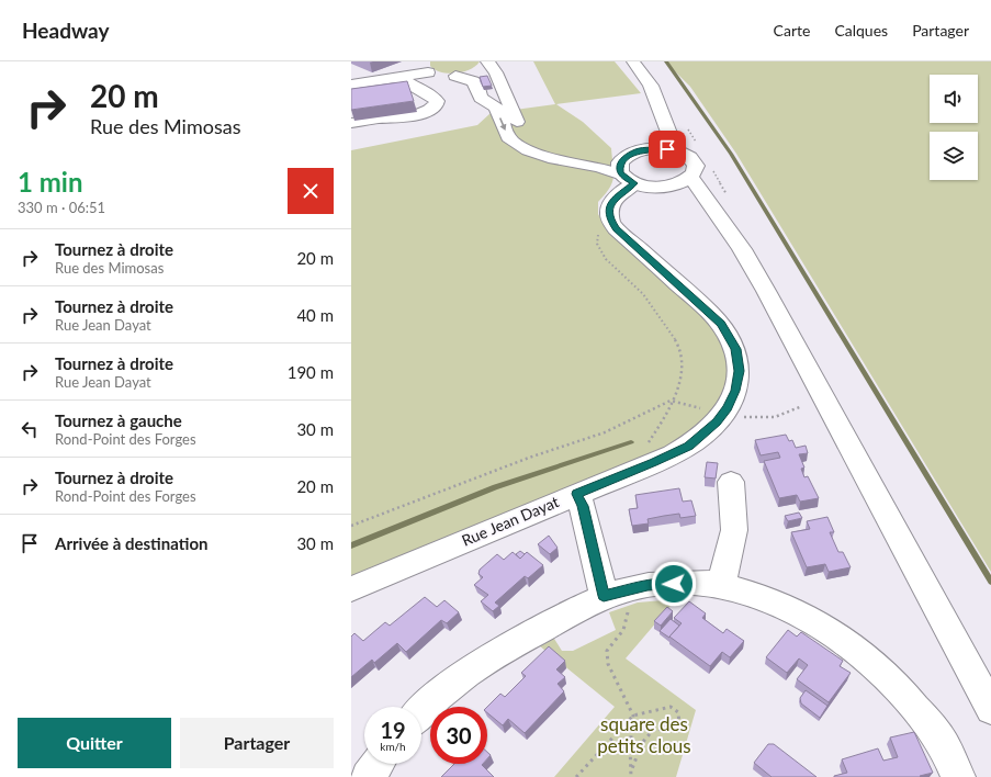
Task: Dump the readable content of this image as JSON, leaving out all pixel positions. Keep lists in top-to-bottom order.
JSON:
{
  "streets": {
    "main road": ["Rue Jean Dayat"]
  },
  "parks": ["square des petits clous"],
  "page": {
    "header": "Headway",
    "nav": ["Carte", "Calques", "Partager"],
    "turn": ["20 m", "Rue des Mimosas"],
    "heading": ["1 min", "330 m · 06:51"],
    "list": [
      {
        "name": "Tournez à droite",
        "note": "Rue des Mimosas",
        "value": "20 m"
      },
      {
        "name": "Tournez à droite",
        "note": "Rue Jean Dayat",
        "value": "40 m"
      },
      {
        "name": "Tournez à droite",
        "note": "Rue Jean Dayat",
        "value": "190 m"
      },
      {
        "name": "Tournez à gauche",
        "note": "Rond-Point des Forges",
        "value": "30 m"
      },
      {
        "name": "Tournez à droite",
        "note": "Rond-Point des Forges",
        "value": "20 m"
      },
      {
        "name": "Arrivée à destination",
        "value": "30 m"
      }
    ],
    "speed": "19 km/h",
    "limit": "30",
    "buttons": ["Quitter", "Partager"]
  }
}
